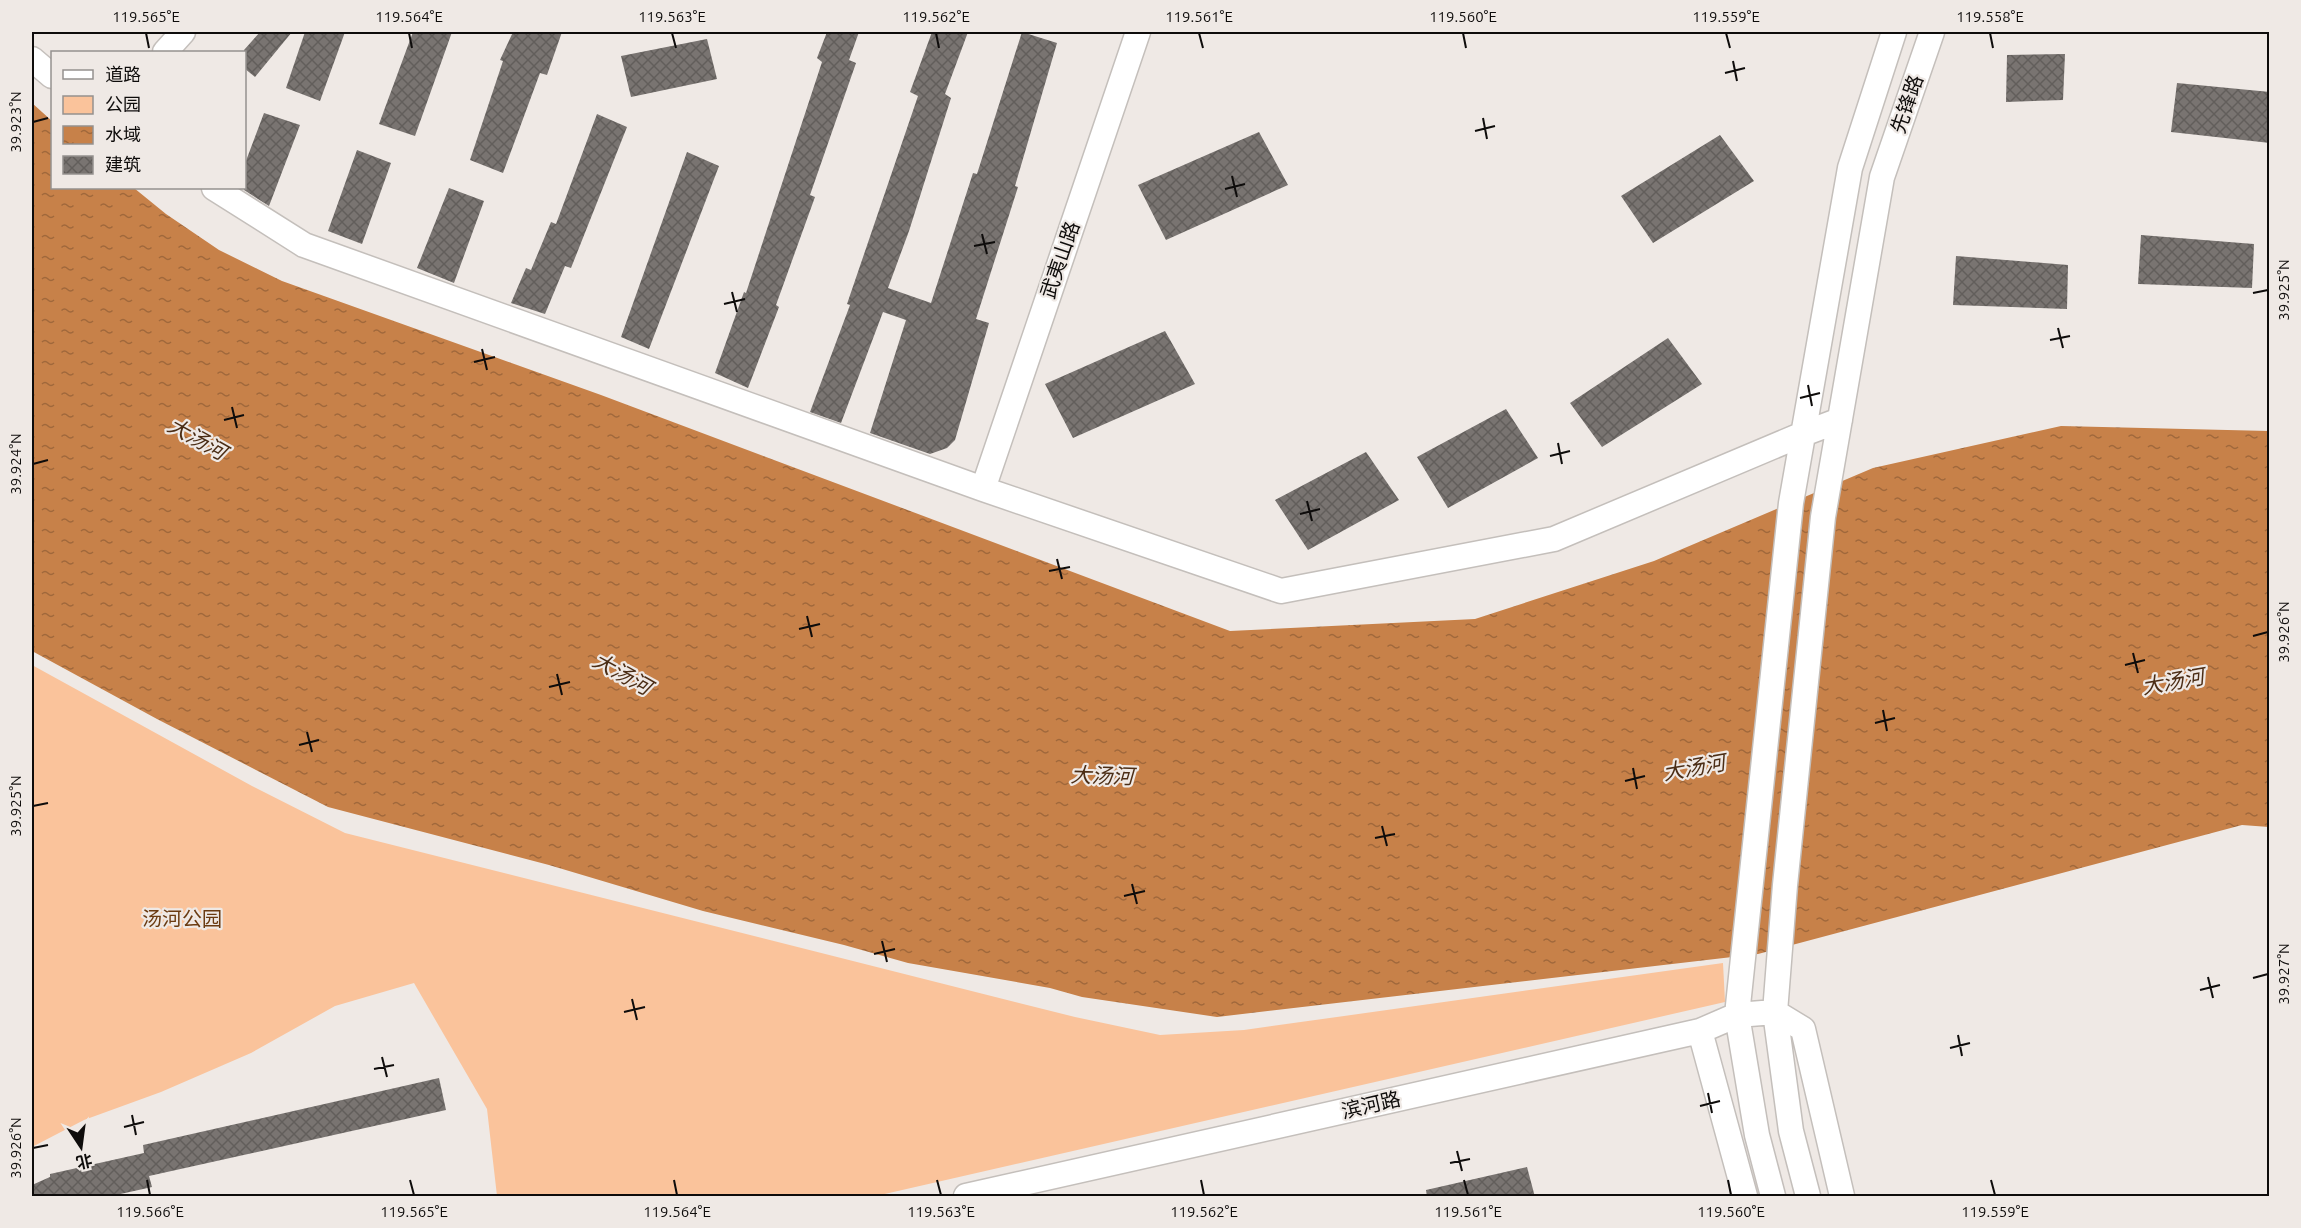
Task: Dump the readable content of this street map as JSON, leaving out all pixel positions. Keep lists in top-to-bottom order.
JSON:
{
  "streets": {
    "street": ["先锋路", "武夷山路", "滨河路"]
  },
  "crossings": [
    ["先锋路", "滨河路"]
  ],
  "water": ["大汤河"],
  "parks": ["汤河公园"],
  "legend": [
    "道路",
    "公园",
    "水域",
    "建筑"
  ],
  "north": "bottom",
  "coordinates": [
    "119.565°E",
    "119.564°E",
    "119.563°E",
    "119.562°E",
    "119.561°E",
    "119.560°E",
    "119.559°E",
    "119.558°E",
    "39.923°N",
    "39.925°N",
    "39.924°N",
    "39.926°N",
    "39.927°N",
    "119.566°E"
  ]
}
